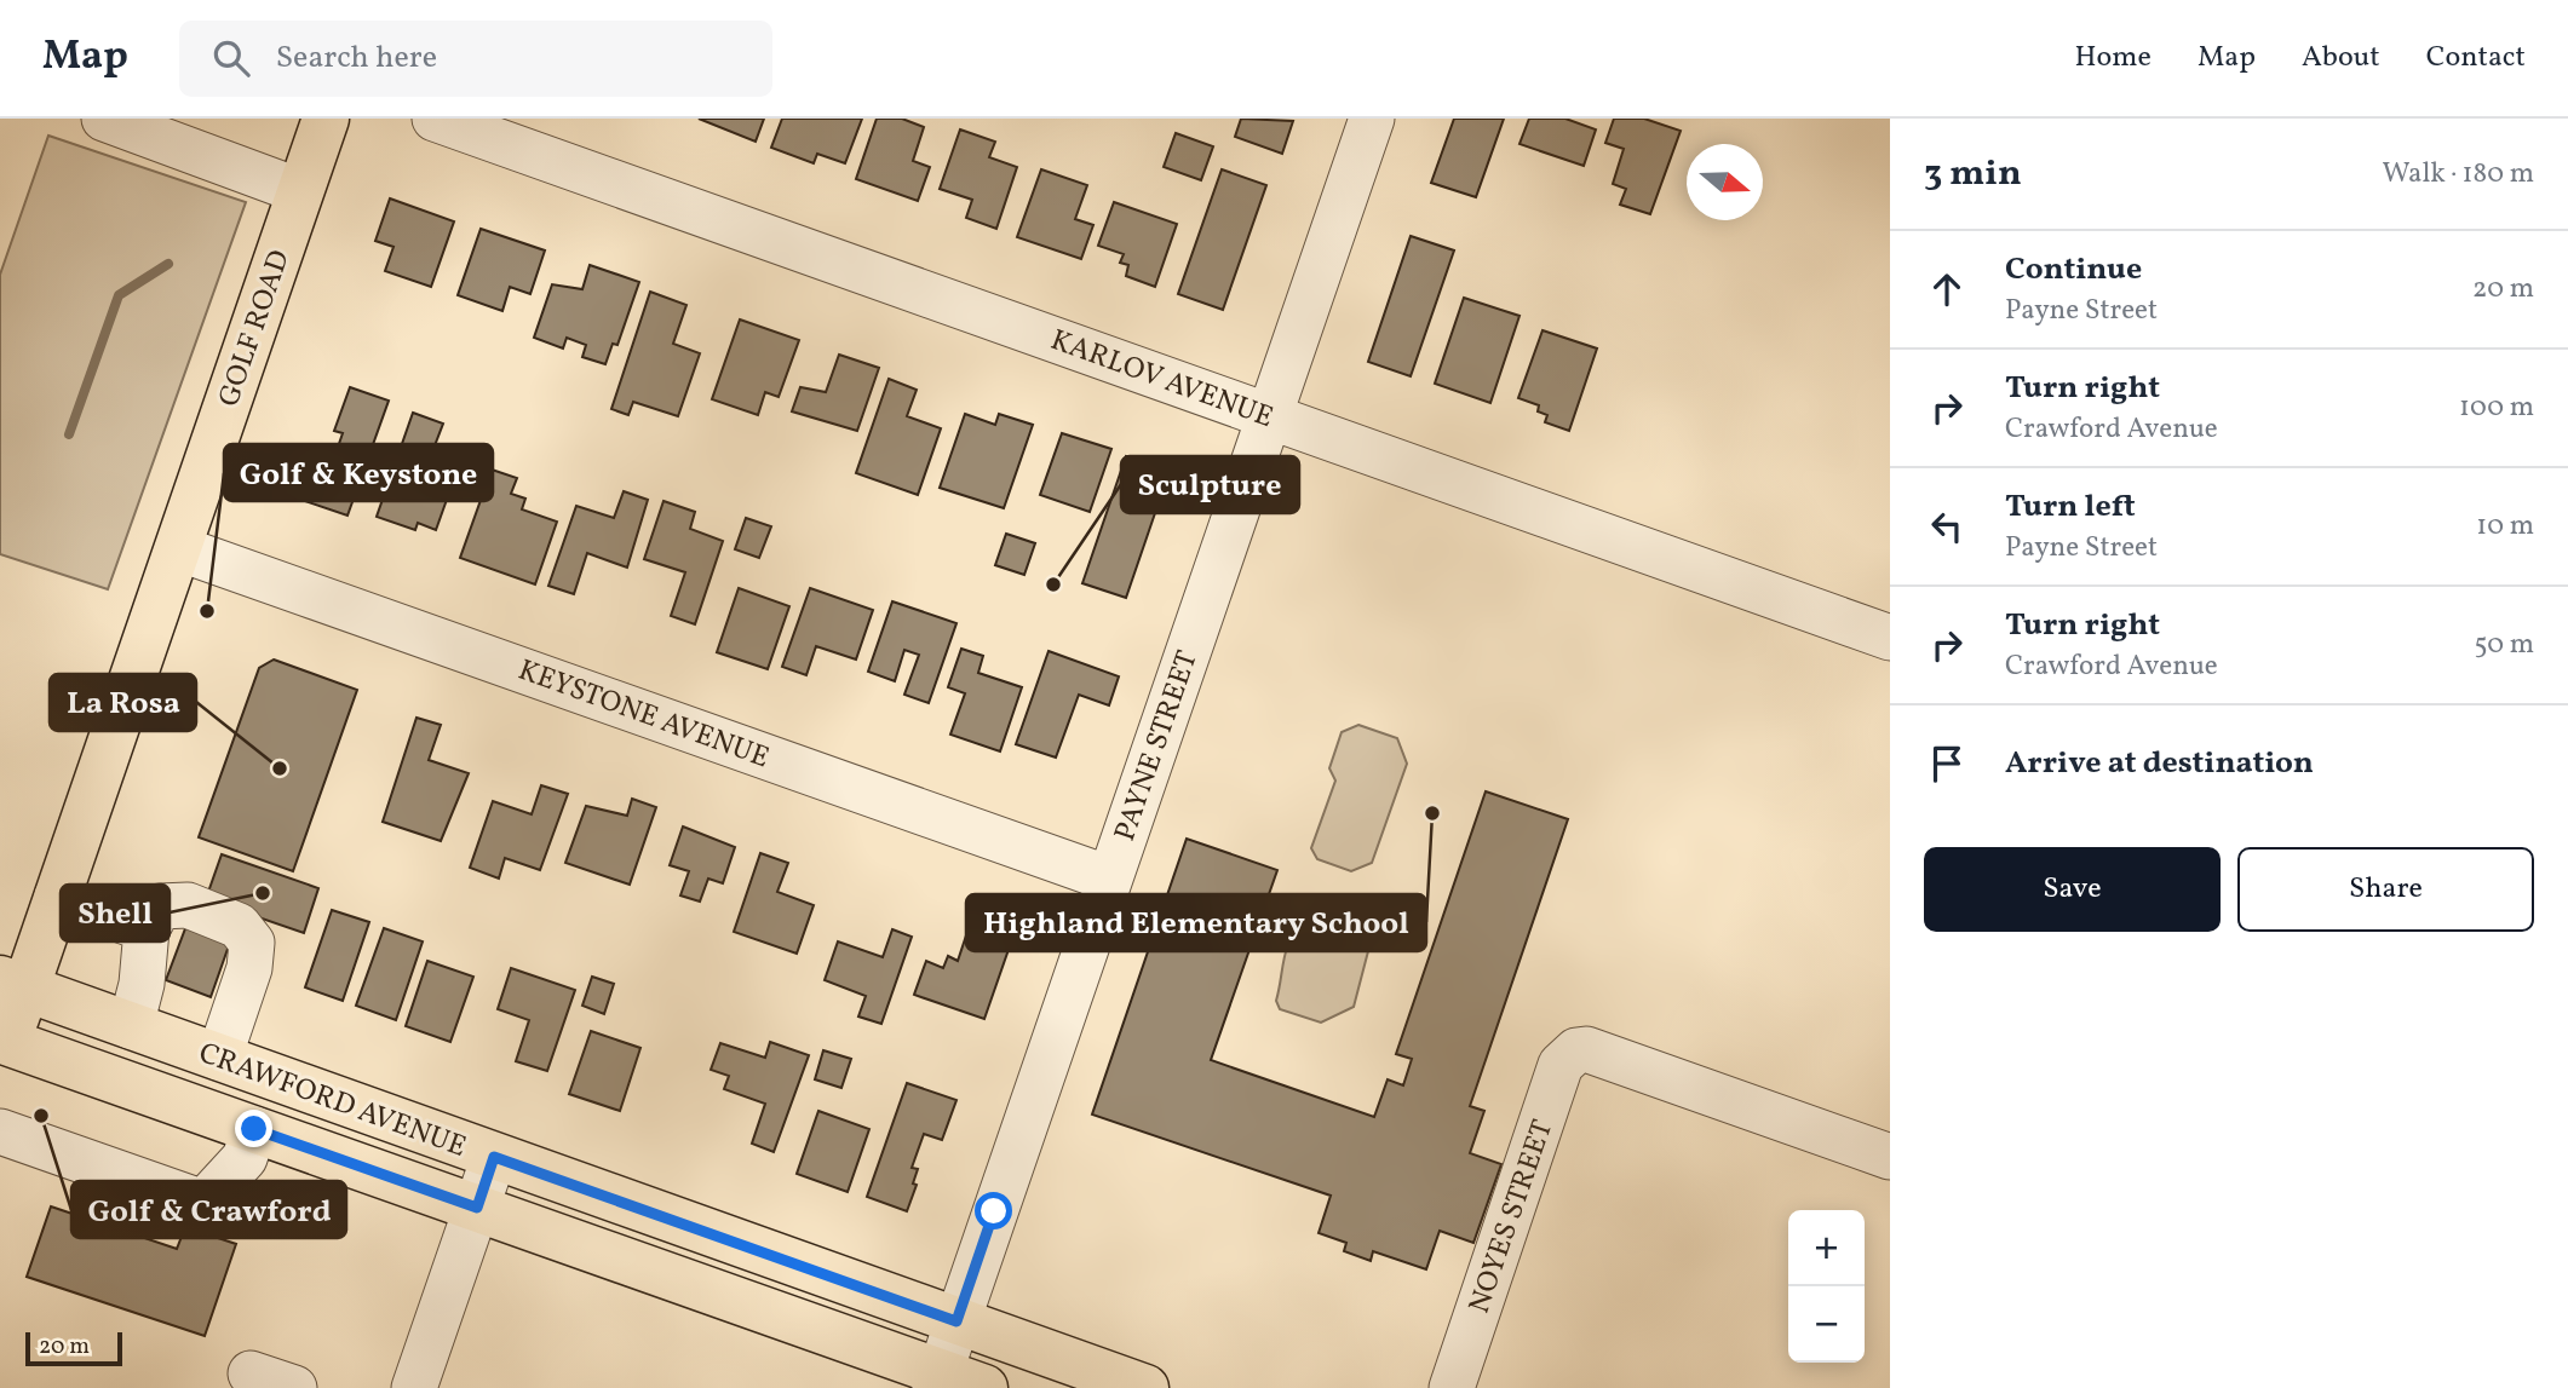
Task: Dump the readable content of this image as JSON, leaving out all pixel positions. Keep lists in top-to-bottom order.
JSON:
{
  "streets": {
    "main road": ["GOLF ROAD", "CRAWFORD AVENUE"],
    "street": [
      "KARLOV AVENUE",
      "KEYSTONE AVENUE",
      "PAYNE STREET",
      "NOYES STREET"
    ]
  },
  "crossings": [
    ["GOLF ROAD", "KEYSTONE AVENUE"],
    ["GOLF ROAD", "CRAWFORD AVENUE"],
    ["KARLOV AVENUE", "PAYNE STREET"],
    ["KEYSTONE AVENUE", "PAYNE STREET"],
    ["PAYNE STREET", "CRAWFORD AVENUE"]
  ],
  "places": [
    "Sculpture",
    "Golf & Keystone",
    "La Rosa",
    "Highland Elementary School",
    "Shell",
    "Golf & Crawford"
  ],
  "scale_bar": "20 m",
  "north": "right",
  "page": {
    "header": "Map",
    "search": "Search here",
    "nav": [
      "Home",
      "Map",
      "About",
      "Contact"
    ],
    "heading": ["3 min", "Walk · 180 m"],
    "list": [
      ["Continue", "Payne Street", "20 m"],
      ["Turn right", "Crawford Avenue", "100 m"],
      ["Turn left", "Payne Street", "10 m"],
      ["Turn right", "Crawford Avenue", "50 m"],
      "Arrive at destination"
    ],
    "buttons": ["Save", "Share"],
    "map_buttons": ["+", "−"],
    "scale": "20 m"
  }
}
